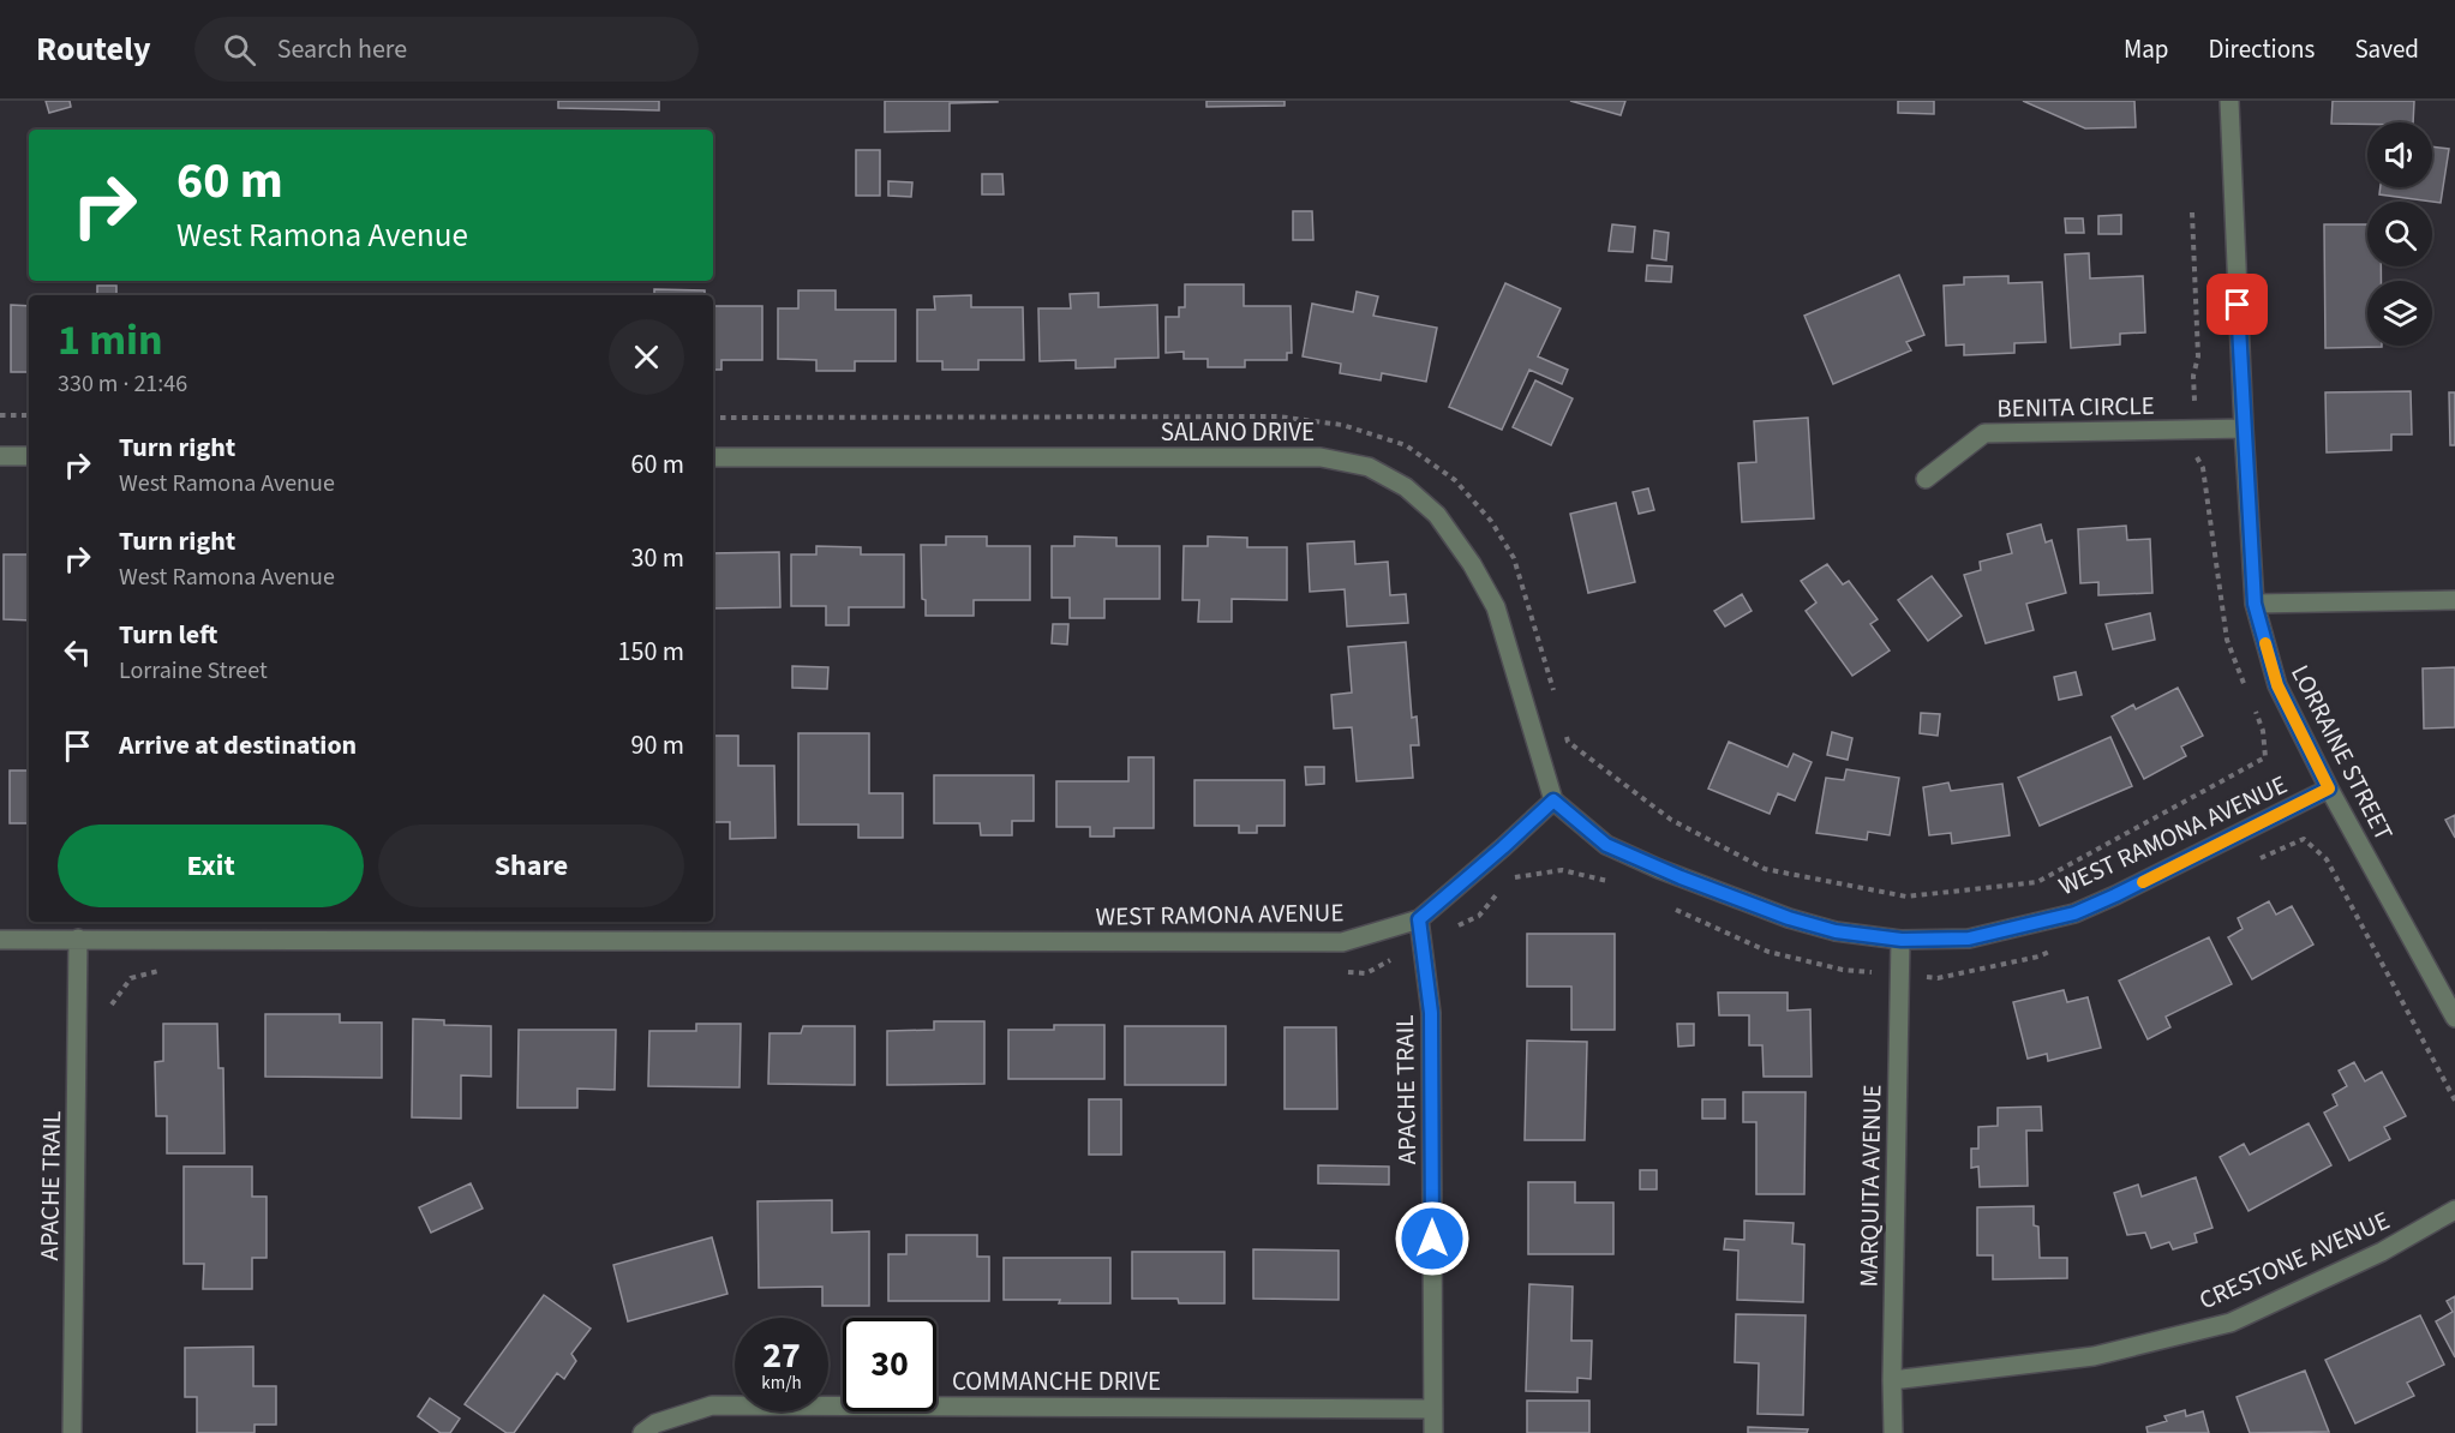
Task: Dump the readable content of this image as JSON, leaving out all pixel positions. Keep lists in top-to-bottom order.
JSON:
{
  "streets": {
    "street": [
      "BENITA CIRCLE",
      "SALANO DRIVE",
      "LORRAINE STREET",
      "WEST RAMONA AVENUE",
      "APACHE TRAIL",
      "MARQUITA AVENUE",
      "CRESTONE AVENUE",
      "COMMANCHE DRIVE"
    ]
  },
  "crossings": [
    ["BENITA CIRCLE", "LORRAINE STREET"],
    ["SALANO DRIVE", "WEST RAMONA AVENUE"],
    ["LORRAINE STREET", "WEST RAMONA AVENUE"],
    ["WEST RAMONA AVENUE", "APACHE TRAIL"],
    ["WEST RAMONA AVENUE", "MARQUITA AVENUE"],
    ["APACHE TRAIL", "COMMANCHE DRIVE"],
    ["MARQUITA AVENUE", "CRESTONE AVENUE"]
  ],
  "page": {
    "header": "Routely",
    "search": "Search here",
    "nav": ["Map", "Directions", "Saved"],
    "turn": ["60 m", "West Ramona Avenue"],
    "heading": ["1 min", "330 m · 21:46"],
    "list": [
      {
        "name": "Turn right",
        "note": "West Ramona Avenue",
        "value": "60 m"
      },
      {
        "name": "Turn right",
        "note": "West Ramona Avenue",
        "value": "30 m"
      },
      {
        "name": "Turn left",
        "note": "Lorraine Street",
        "value": "150 m"
      },
      {
        "name": "Arrive at destination",
        "value": "90 m"
      }
    ],
    "buttons": ["Exit", "Share"],
    "speed": "27 km/h",
    "limit": "30"
  }
}
